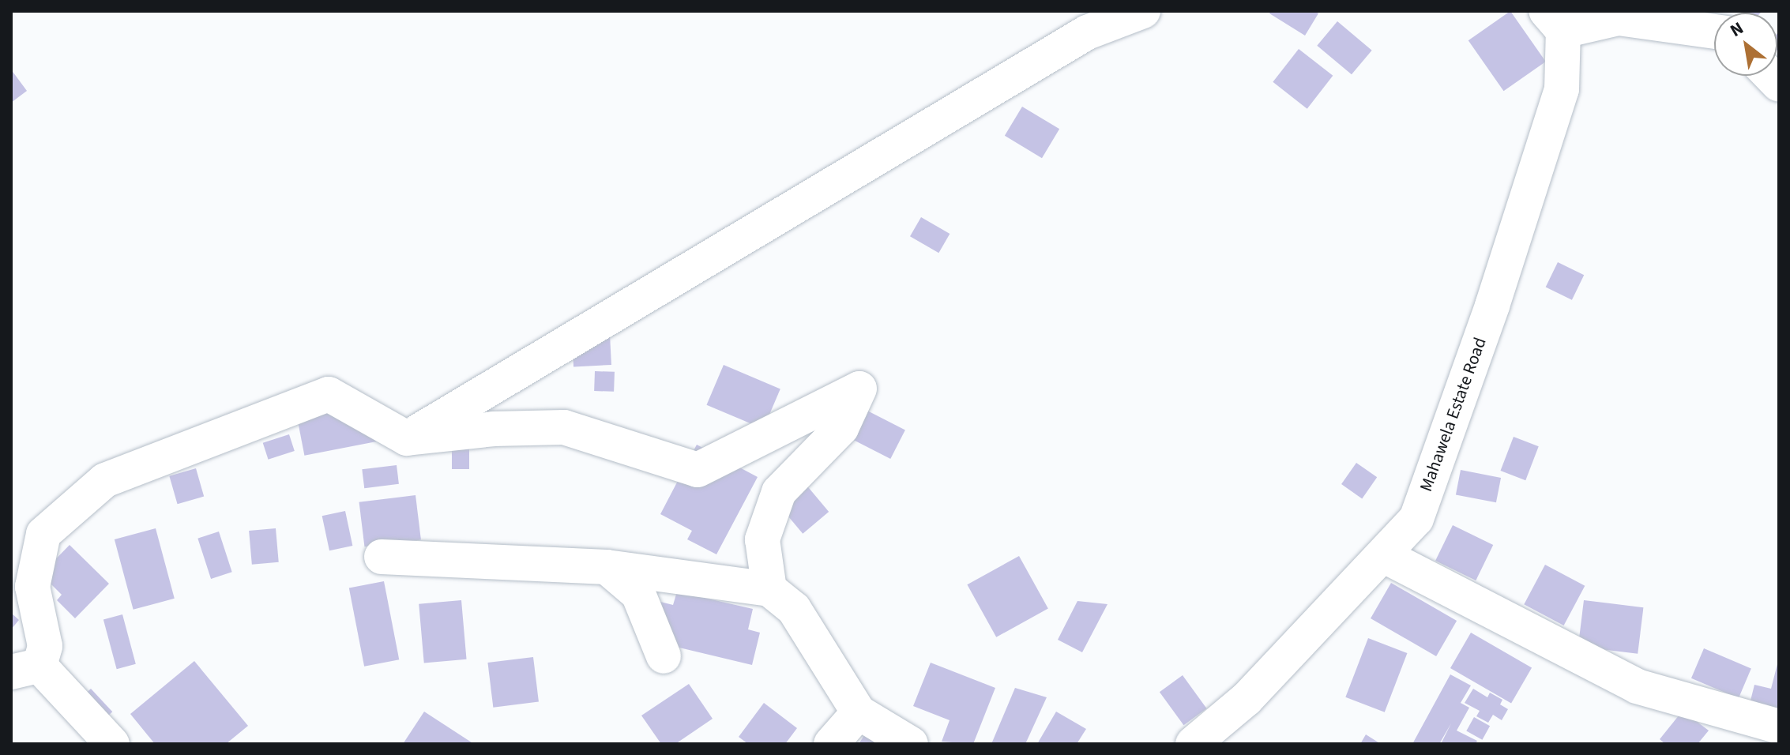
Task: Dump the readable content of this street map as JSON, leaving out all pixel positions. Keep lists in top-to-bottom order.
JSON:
{
  "streets": {
    "street": ["Mahawela Estate Road"]
  },
  "north": "top left"
}
